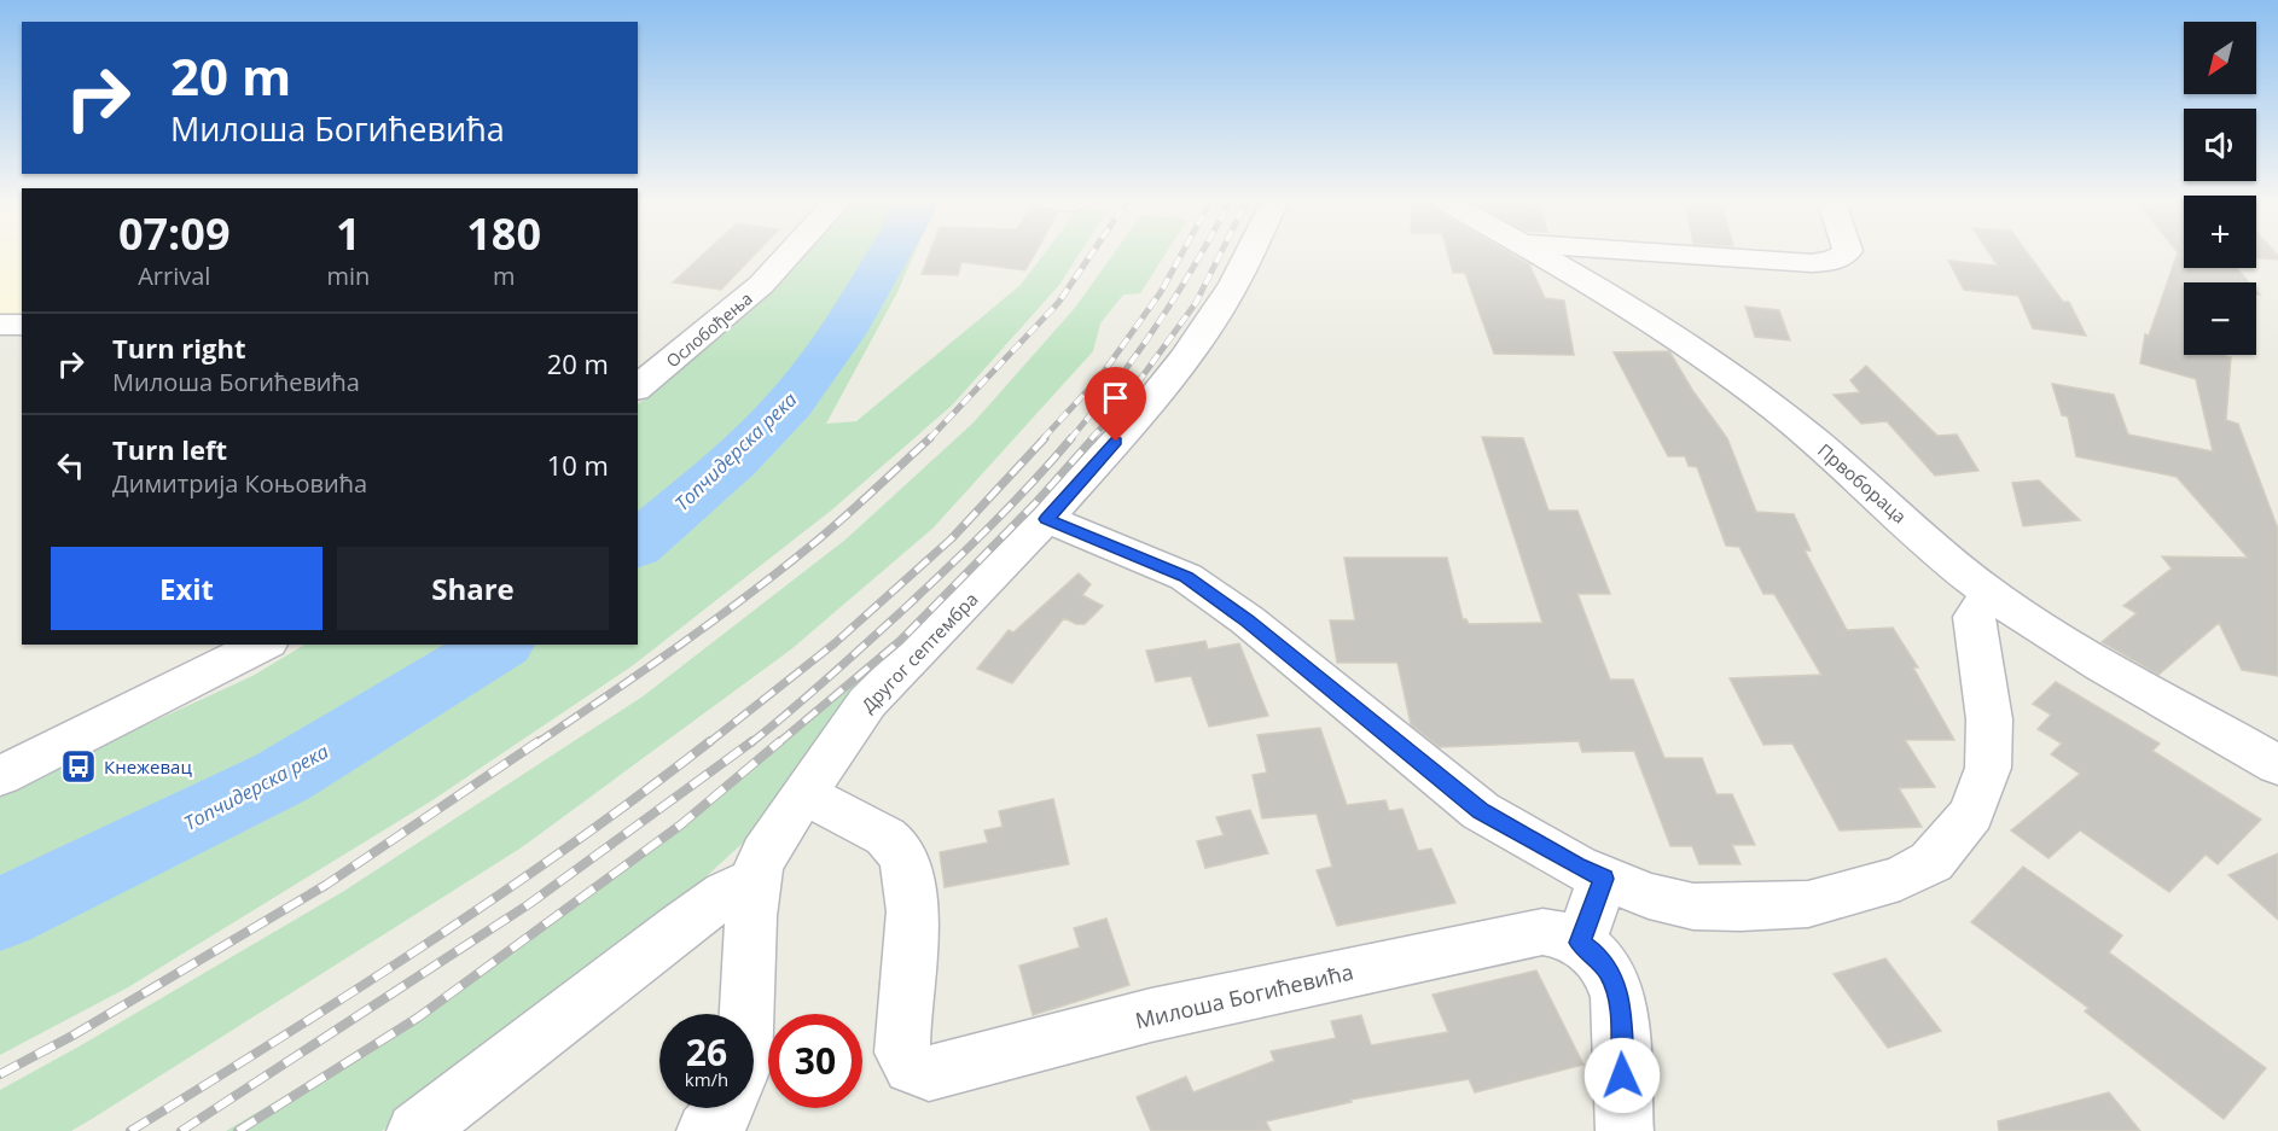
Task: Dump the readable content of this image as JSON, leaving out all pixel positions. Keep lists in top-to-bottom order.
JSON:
{
  "streets": {
    "street": [
      "Ослобођења",
      "Првобораца",
      "Другог септембра",
      "Милоша Богићевића"
    ]
  },
  "crossings": [
    ["Другог септембра", "Милоша Богићевића"]
  ],
  "water": ["Топчидерска река"],
  "places": {
    "bus stop": ["Кнежевац"]
  },
  "north": "bottom left",
  "page": {
    "map_buttons": ["+", "−"],
    "turn": ["20 m", "Милоша Богићевића"],
    "eta": [
      "07:09",
      "Arrival",
      "1",
      "min",
      "180",
      "m"
    ],
    "list": [
      {
        "name": "Turn right",
        "note": "Милоша Богићевића",
        "value": "20 m"
      },
      {
        "name": "Turn left",
        "note": "Димитрија Коњовића",
        "value": "10 m"
      }
    ],
    "buttons": ["Exit", "Share"],
    "speed": "26 km/h",
    "limit": "30"
  }
}
